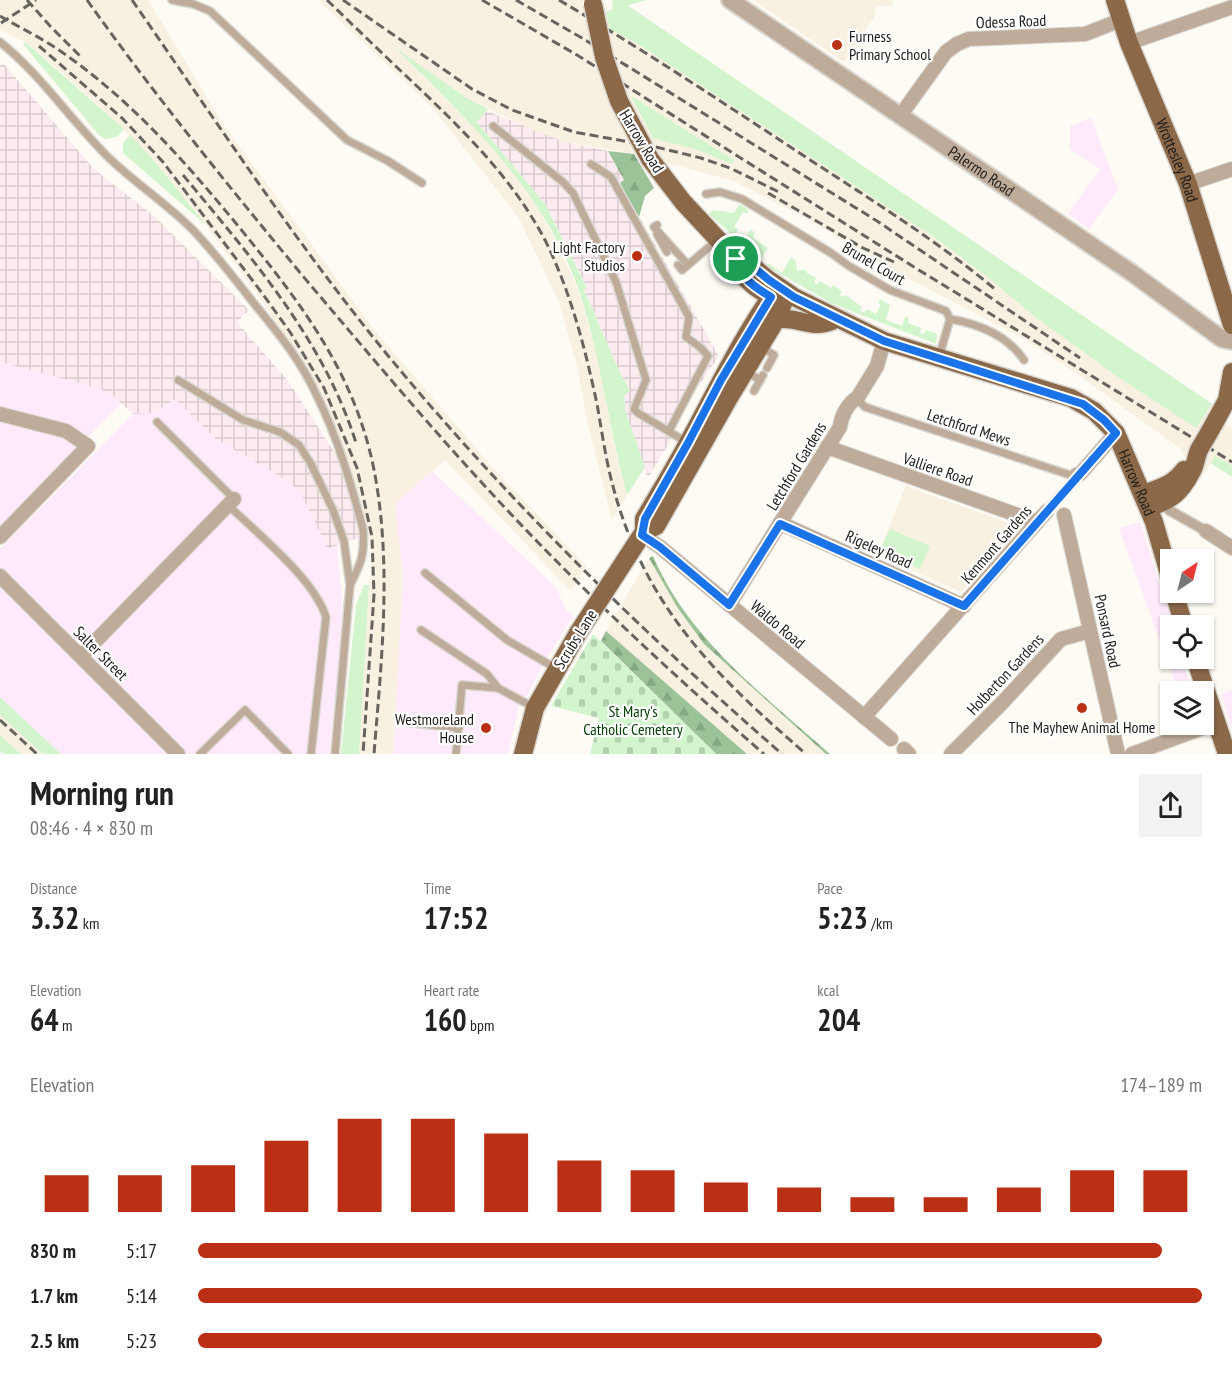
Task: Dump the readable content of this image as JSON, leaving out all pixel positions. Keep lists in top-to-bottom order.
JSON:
{
  "streets": {
    "main road": ["Harrow Road", "Wrottesley Road", "Scrubs Lane"],
    "street": [
      "Odessa Road",
      "Palermo Road",
      "Letchford Gardens",
      "Valliere Road",
      "Kenmont Gardens",
      "Rigeley Road",
      "Waldo Road",
      "Ponsard Road",
      "Salter Street",
      "Holberton Gardens"
    ],
    "lane": ["Brunel Court", "Letchford Mews"]
  },
  "crossings": [
    ["Odessa Road", "Wrottesley Road"],
    ["Odessa Road", "Palermo Road"],
    ["Harrow Road", "Letchford Gardens"],
    ["Harrow Road", "Kenmont Gardens"],
    ["Harrow Road", "Scrubs Lane"],
    ["Letchford Mews", "Letchford Gardens"],
    ["Letchford Mews", "Kenmont Gardens"],
    ["Letchford Gardens", "Valliere Road"],
    ["Letchford Gardens", "Rigeley Road"],
    ["Letchford Gardens", "Waldo Road"],
    ["Valliere Road", "Kenmont Gardens"],
    ["Kenmont Gardens", "Rigeley Road"],
    ["Kenmont Gardens", "Waldo Road"],
    ["Waldo Road", "Scrubs Lane"],
    ["Ponsard Road", "Holberton Gardens"]
  ],
  "parks": ["St Mary's Catholic Cemetery"],
  "places": [
    "Furness Primary School",
    "Light Factory Studios",
    "The Mayhew Animal Home",
    "Westmoreland House"
  ],
  "north": "top right",
  "page": {
    "heading": ["Morning run", "08:46 · 4 × 830 m"],
    "stats": [
      ["Distance", "3.32 km"],
      ["Time", "17:52"],
      ["Pace", "5:23 /km"],
      ["Elevation", "64 m"],
      ["Heart rate", "160 bpm"],
      ["kcal", "204"]
    ],
    "chart": ["Elevation", "174–189 m"],
    "list": [
      {
        "name": "830 m",
        "note": "5:17"
      },
      {
        "name": "1.7 km",
        "note": "5:14"
      },
      {
        "name": "2.5 km",
        "note": "5:23"
      }
    ]
  }
}
